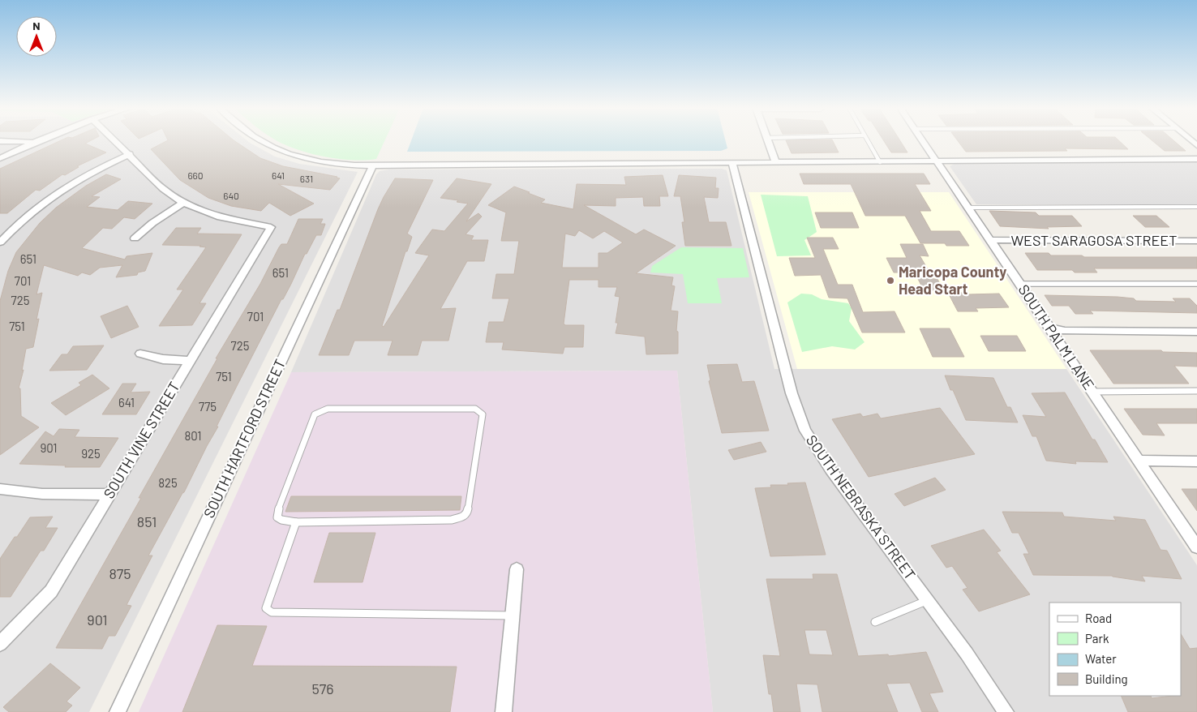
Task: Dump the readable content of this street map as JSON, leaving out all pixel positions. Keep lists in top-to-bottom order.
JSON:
{
  "streets": {
    "street": [
      "WEST SARAGOSA STREET",
      "SOUTH PALM LANE",
      "SOUTH HARTFORD STREET",
      "SOUTH VINE STREET",
      "SOUTH NEBRASKA STREET"
    ]
  },
  "crossings": [
    ["WEST SARAGOSA STREET", "SOUTH PALM LANE"]
  ],
  "places": ["Maricopa County Head Start"],
  "house_numbers": [
    "660",
    "641",
    "631",
    "640",
    "651",
    "651",
    "701",
    "725",
    "701",
    "751",
    "725",
    "751",
    "641",
    "775",
    "801",
    "901",
    "925",
    "825",
    "851",
    "875",
    "901",
    "576"
  ],
  "legend": [
    "Road",
    "Park",
    "Water",
    "Building"
  ],
  "north": "top"
}
